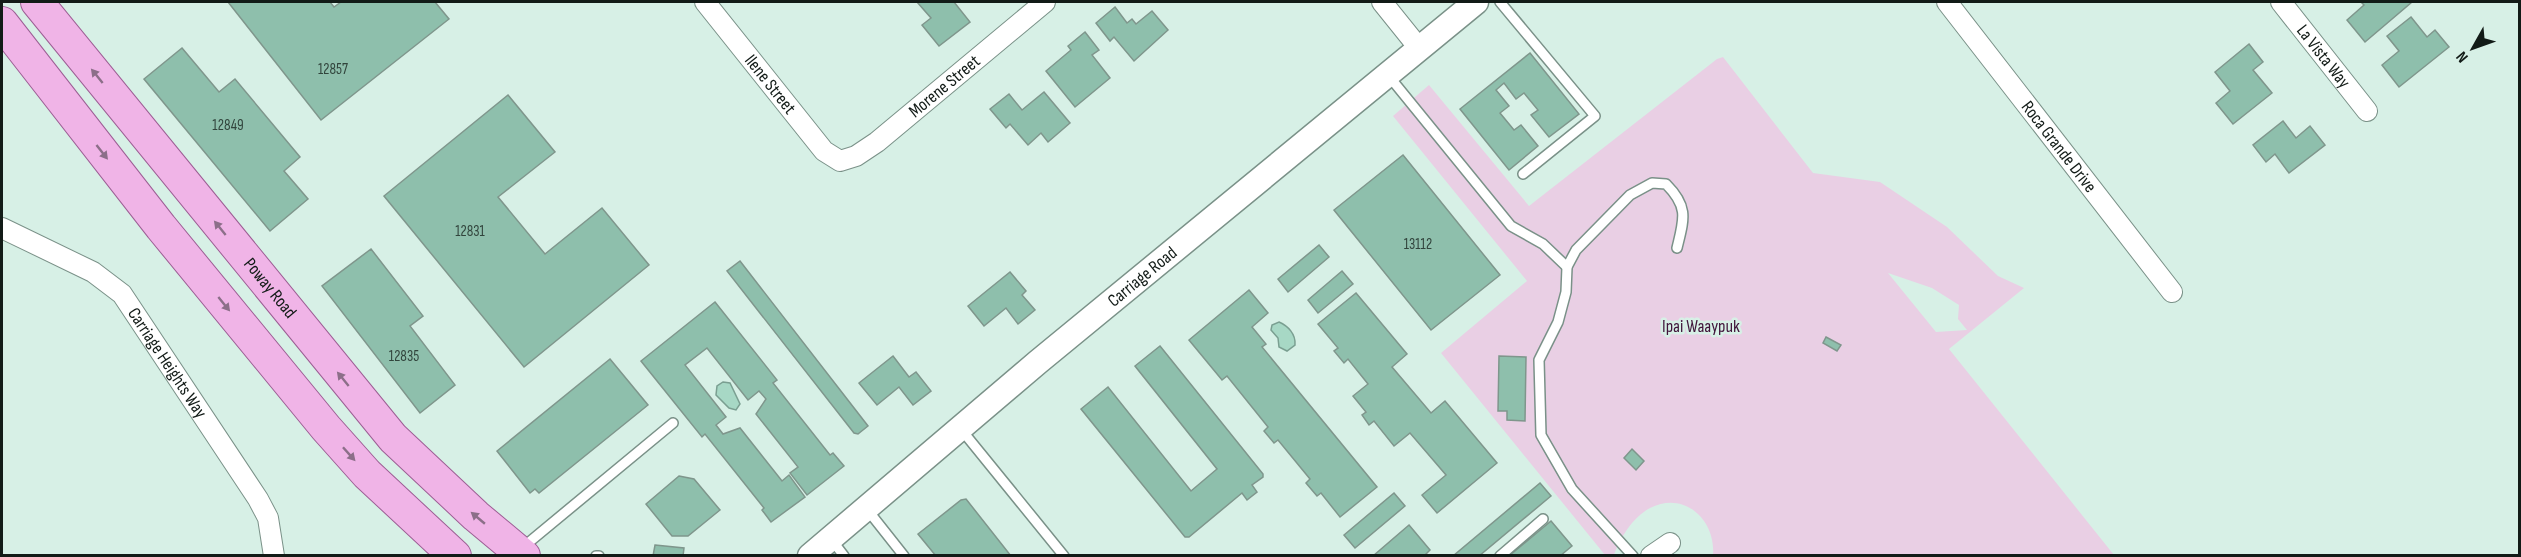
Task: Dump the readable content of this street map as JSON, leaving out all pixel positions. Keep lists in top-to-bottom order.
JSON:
{
  "streets": {
    "main road": ["Poway Road"],
    "street": [
      "La Vista Way",
      "Ilene Street",
      "Morene Street",
      "Roca Grande Drive",
      "Carriage Road",
      "Carriage Heights Way"
    ]
  },
  "crossings": [
    ["Ilene Street", "Morene Street"]
  ],
  "parks": ["Ipai Waaypuk"],
  "house_numbers": [
    "12857",
    "12849",
    "12831",
    "13112",
    "12835"
  ],
  "north": "bottom left"
}
